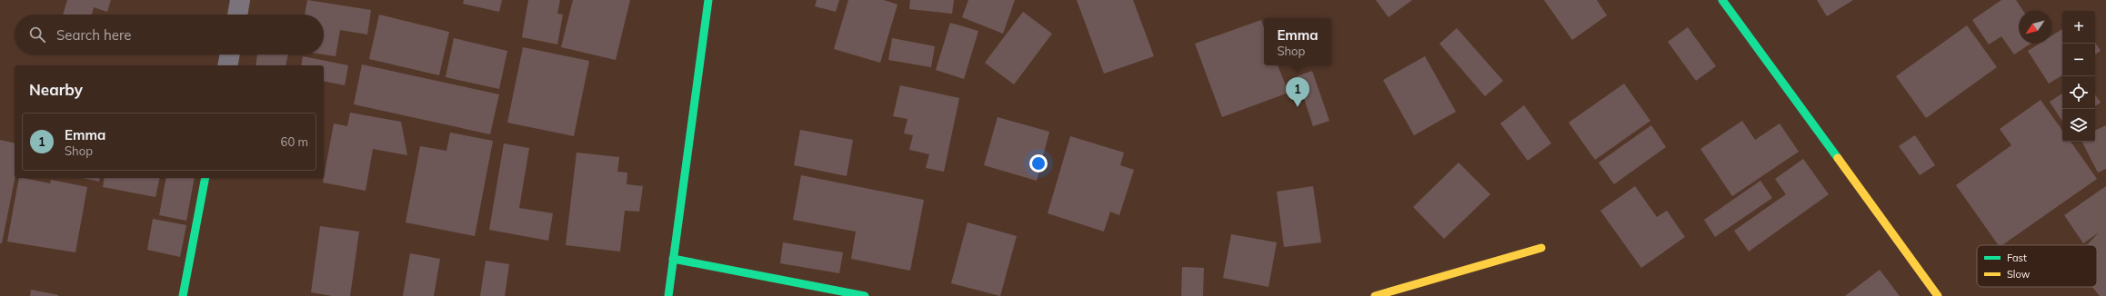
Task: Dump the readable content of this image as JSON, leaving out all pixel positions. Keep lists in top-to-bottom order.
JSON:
{
  "legend": ["Fast", "Slow"],
  "north": "bottom left",
  "page": {
    "map_buttons": ["+", "−"],
    "search": "Search here",
    "popup": ["Emma", "Shop"],
    "heading": "Nearby",
    "pins": "1",
    "list": [
      {
        "mark": "1",
        "name": "Emma",
        "note": "Shop",
        "value": "60 m"
      }
    ]
  }
}
